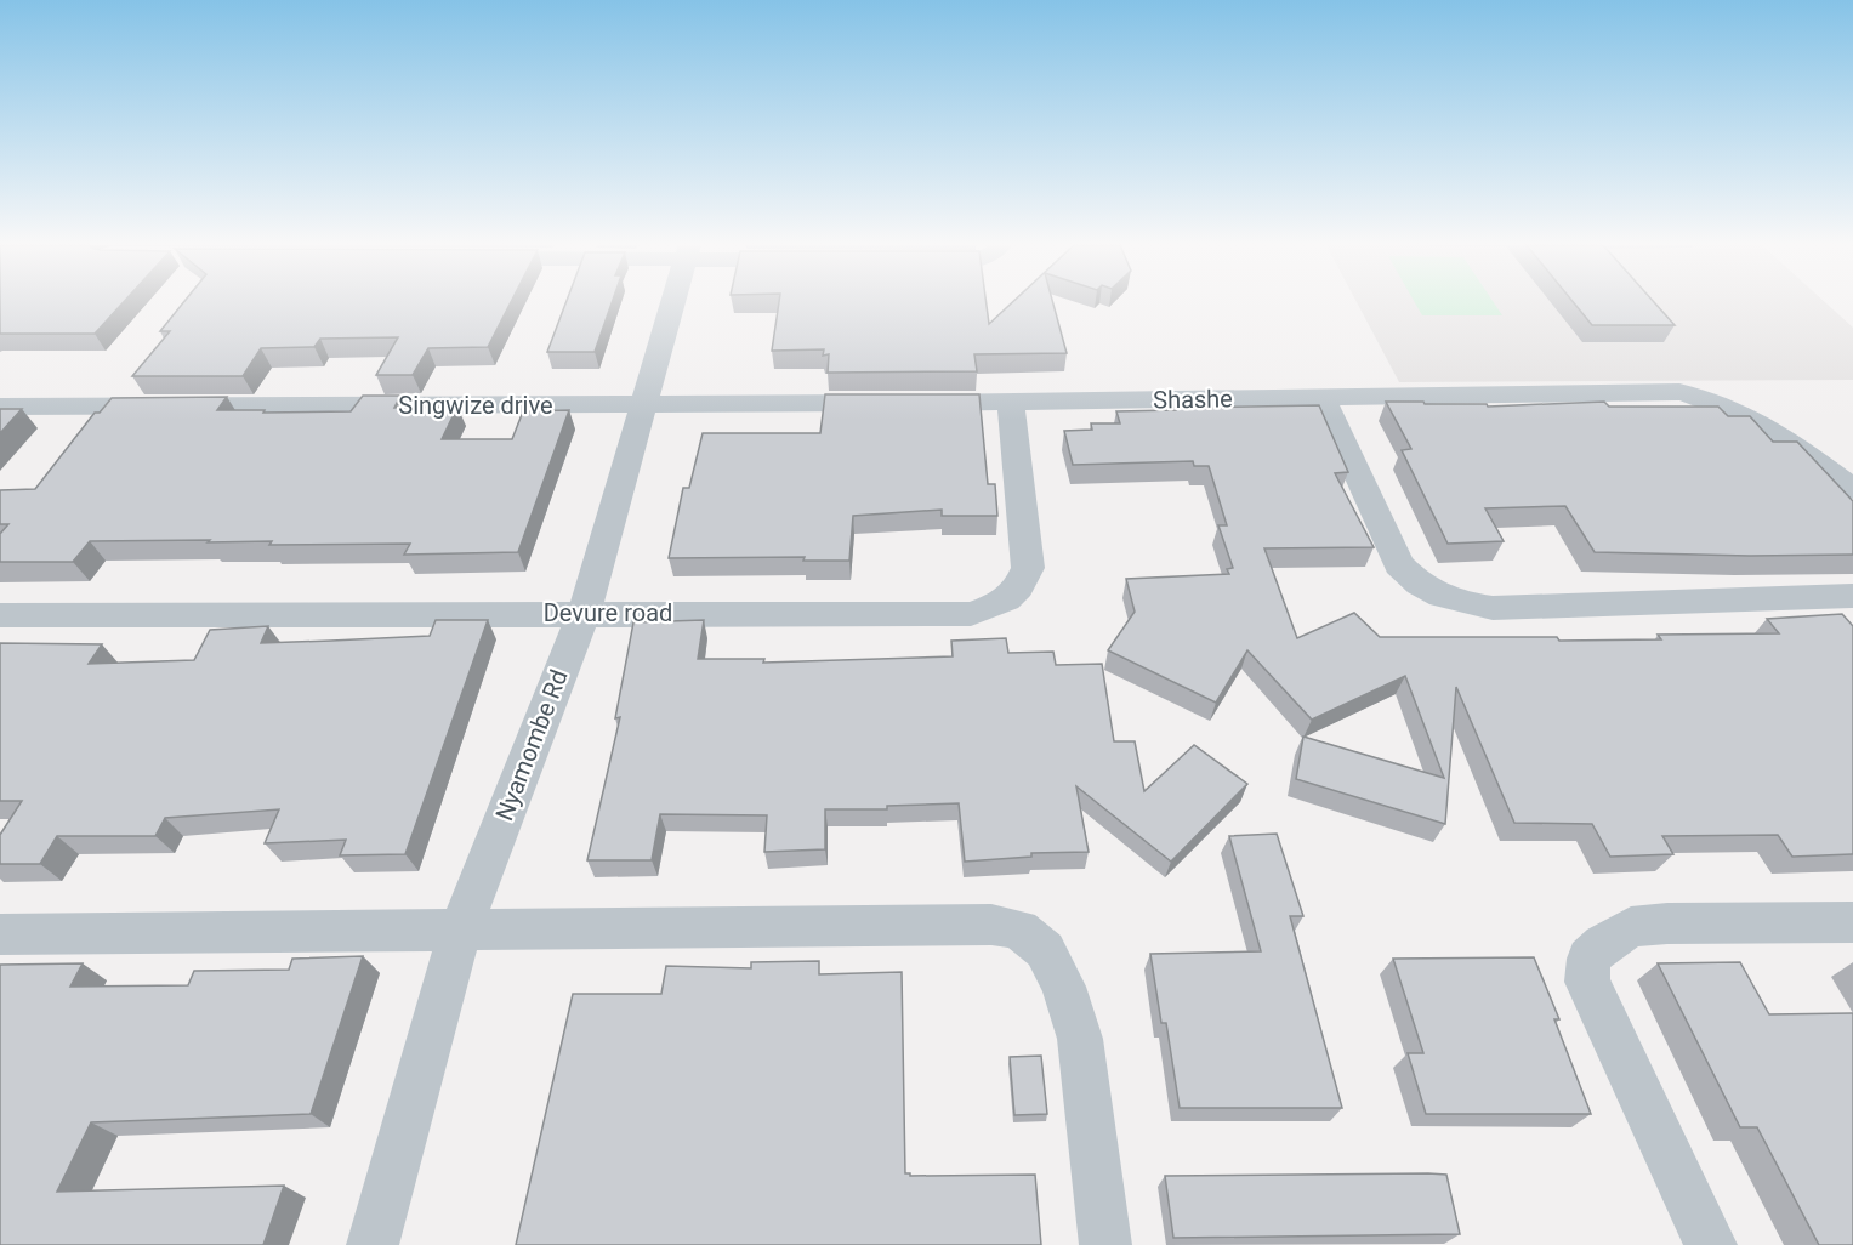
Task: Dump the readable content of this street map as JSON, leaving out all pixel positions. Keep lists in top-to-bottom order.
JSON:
{
  "streets": {
    "street": [
      "Shashe",
      "Singwize drive",
      "Devure road",
      "Nyamombe Rd"
    ]
  },
  "crossings": [
    ["Shashe", "Singwize drive"],
    ["Shashe", "Devure road"],
    ["Shashe", "Nyamombe Rd"],
    ["Singwize drive", "Nyamombe Rd"],
    ["Devure road", "Nyamombe Rd"]
  ]
}
